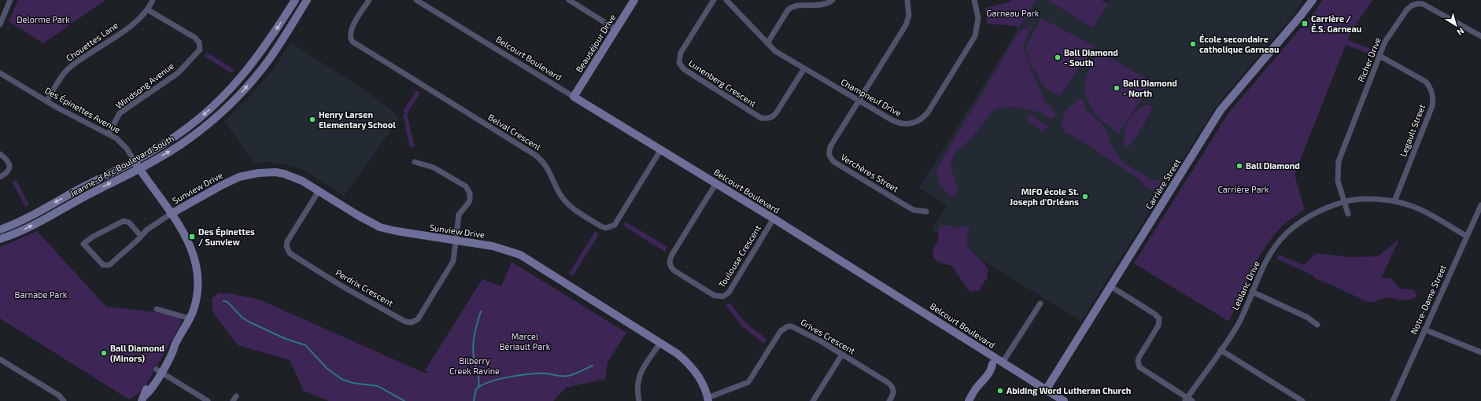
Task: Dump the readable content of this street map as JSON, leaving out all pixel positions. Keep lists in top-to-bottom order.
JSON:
{
  "streets": {
    "street": [
      "Chouettes Lane",
      "Beauséjour Drive",
      "Belcourt Boulevard",
      "Richer Drive",
      "Lunenberg Crescent",
      "Windsong Avenue",
      "Champneuf Drive",
      "Des Épinettes Avenue",
      "Legault Street",
      "Belval Crescent",
      "Jeanne-d'Arc Boulevard South",
      "Verchères Street",
      "Carrière Street",
      "Sunview Drive",
      "Toulouse Crescent",
      "Leblanc Drive",
      "Perdrix Crescent",
      "Notre-Dame Street",
      "Grives Crescent"
    ]
  },
  "crossings": [
    ["Chouettes Lane", "Windsong Avenue"],
    ["Chouettes Lane", "Des Épinettes Avenue"],
    ["Beauséjour Drive", "Belcourt Boulevard"],
    ["Belcourt Boulevard", "Belval Crescent"],
    ["Belcourt Boulevard", "Carrière Street"],
    ["Belcourt Boulevard", "Toulouse Crescent"],
    ["Richer Drive", "Legault Street"],
    ["Richer Drive", "Leblanc Drive"],
    ["Lunenberg Crescent", "Champneuf Drive"],
    ["Windsong Avenue", "Des Épinettes Avenue"],
    ["Champneuf Drive", "Verchères Street"],
    ["Des Épinettes Avenue", "Jeanne-d'Arc Boulevard South"],
    ["Des Épinettes Avenue", "Sunview Drive"],
    ["Legault Street", "Leblanc Drive"],
    ["Sunview Drive", "Perdrix Crescent"],
    ["Sunview Drive", "Grives Crescent"],
    ["Leblanc Drive", "Notre-Dame Street"]
  ],
  "parks": [
    "Garneau Park",
    "Delorme Park",
    "Carrière Park",
    "Barnabe Park",
    "Marcel Bériault Park",
    "Bilberry Creek Ravine"
  ],
  "places": {
    "transit": ["Carrière / É.S. Garneau", "Des Épinettes / Sunview"],
    "other": [
      "École secondaire catholique Garneau",
      "Ball Diamond - South",
      "Ball Diamond - North",
      "Henry Larsen Elementary School",
      "Ball Diamond",
      "MIFO école St. Joseph d'Orléans",
      "Ball Diamond (Minors)",
      "Abiding Word Lutheran Church"
    ]
  },
  "north": "bottom right"
}
